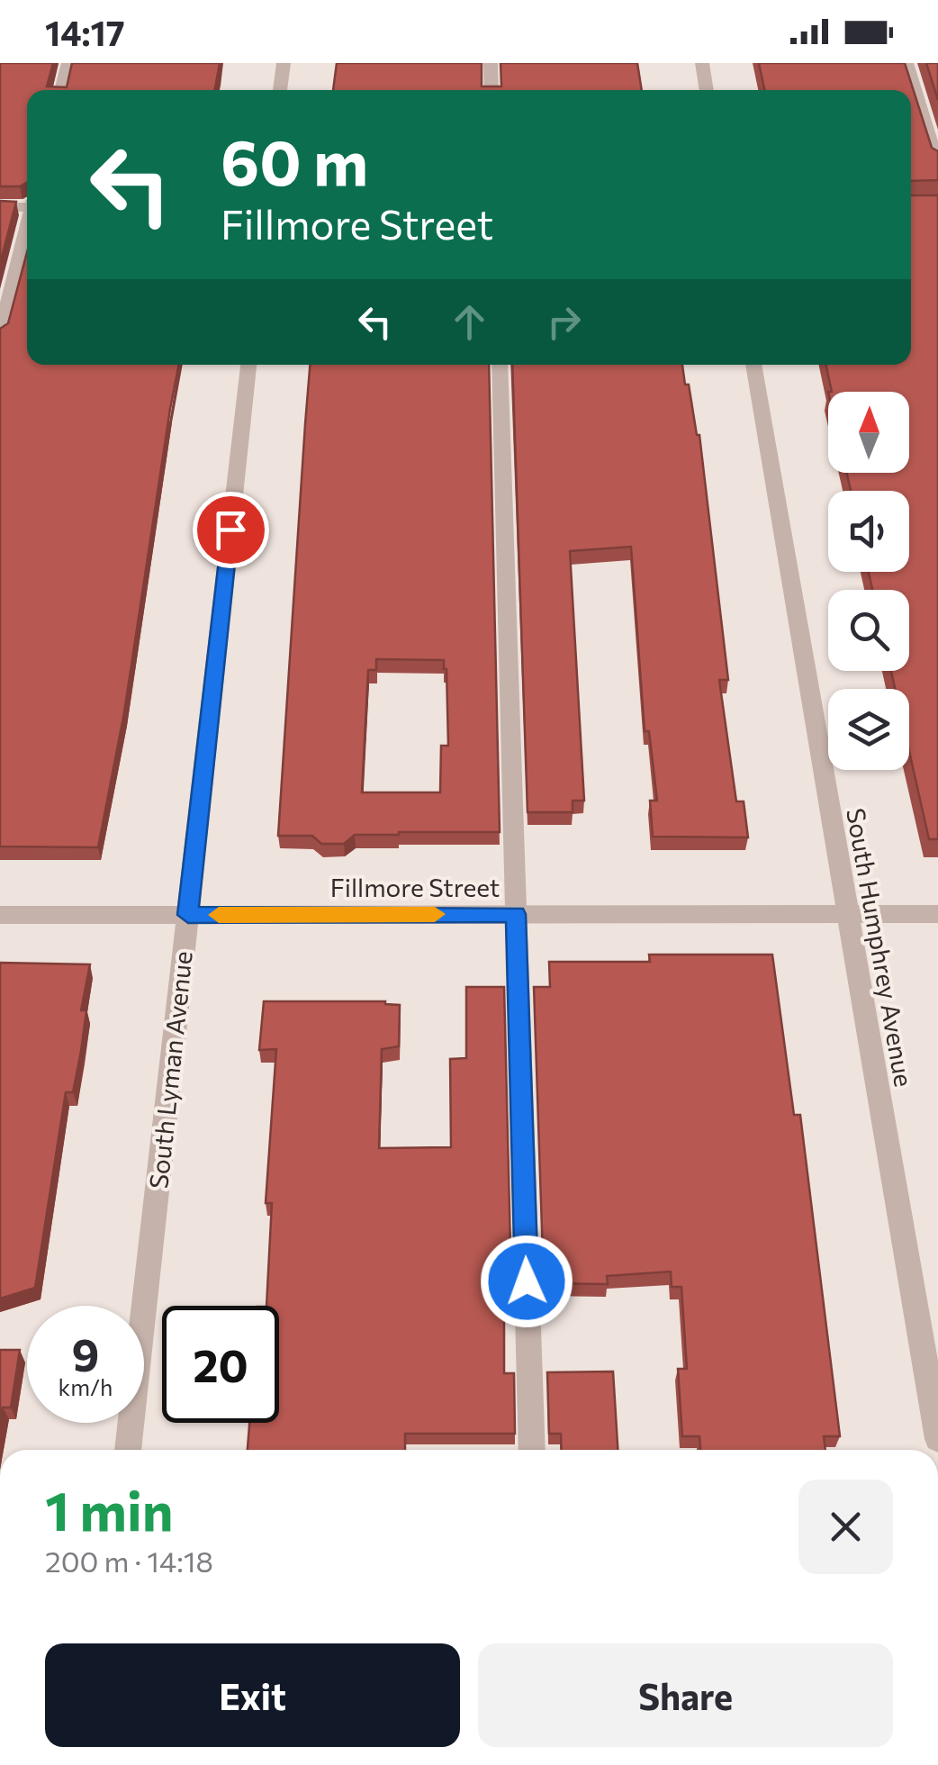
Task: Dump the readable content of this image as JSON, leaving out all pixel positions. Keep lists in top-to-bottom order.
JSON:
{
  "streets": {
    "street": ["Fillmore Street", "South Humphrey Avenue", "South Lyman Avenue"]
  },
  "crossings": [
    ["Fillmore Street", "South Humphrey Avenue"],
    ["Fillmore Street", "South Lyman Avenue"]
  ],
  "north": "top",
  "page": {
    "status": "14:17",
    "turn": ["60 m", "Fillmore Street"],
    "speed": "9 km/h",
    "limit": "20",
    "heading": ["1 min", "200 m · 14:18"],
    "buttons": ["Exit", "Share"]
  }
}
